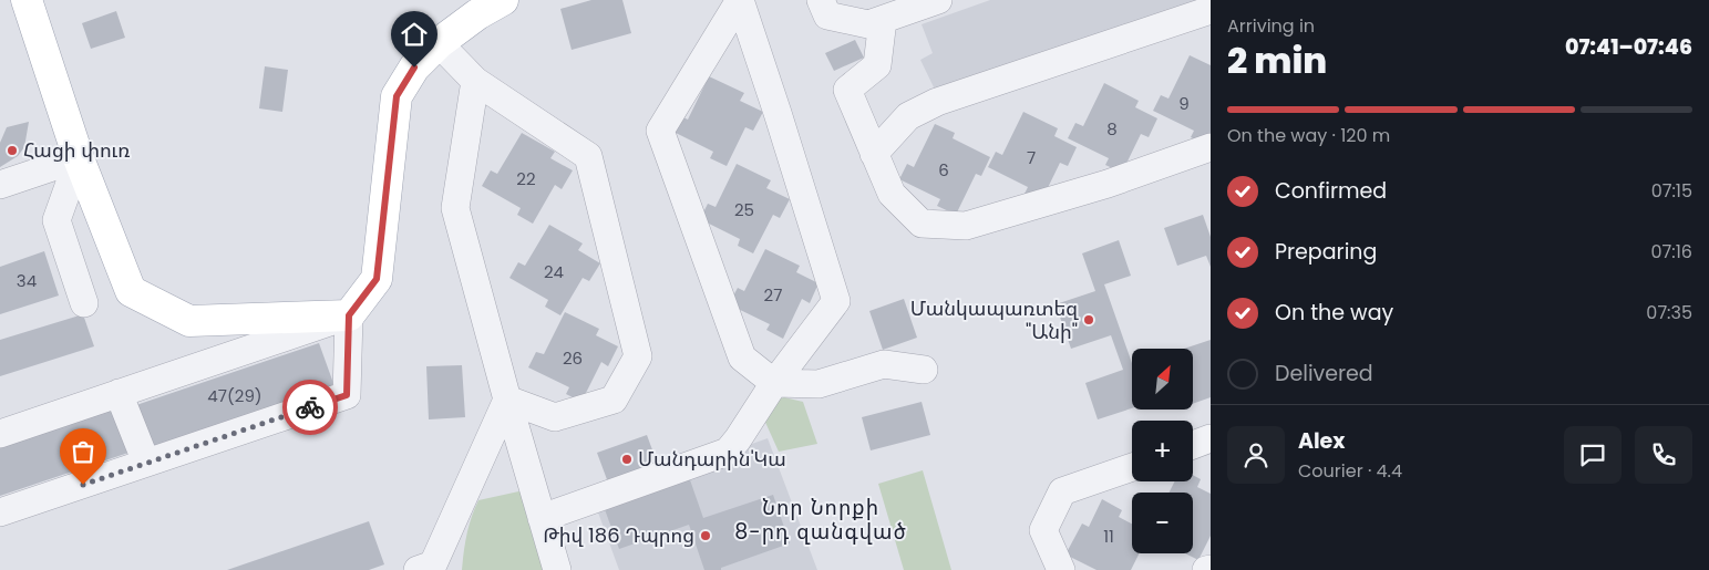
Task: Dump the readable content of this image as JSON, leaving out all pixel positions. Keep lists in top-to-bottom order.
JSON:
{
  "districts": ["Նոր Նորքի 8-րդ զանգված"],
  "places": [
    "Հացի փուռ",
    "Մանկապառտեզ \"Անի\"",
    "Մանդարին'Կա",
    "Թիվ 186 Դպրոց"
  ],
  "house_numbers": [
    "9",
    "8",
    "7",
    "6",
    "22",
    "25",
    "24",
    "34",
    "27",
    "26",
    "47(29)",
    "11"
  ],
  "north": "top right",
  "page": {
    "heading": ["2 min", "Arriving in", "07:41–07:46"],
    "panel": ["Alex", "Courier · 4.4"],
    "bar": "On the way · 120 m",
    "list": [
      ["Confirmed", "07:15"],
      ["Preparing", "07:16"],
      ["On the way", "07:35"],
      "Delivered"
    ],
    "map_buttons": ["+", "−"]
  }
}
